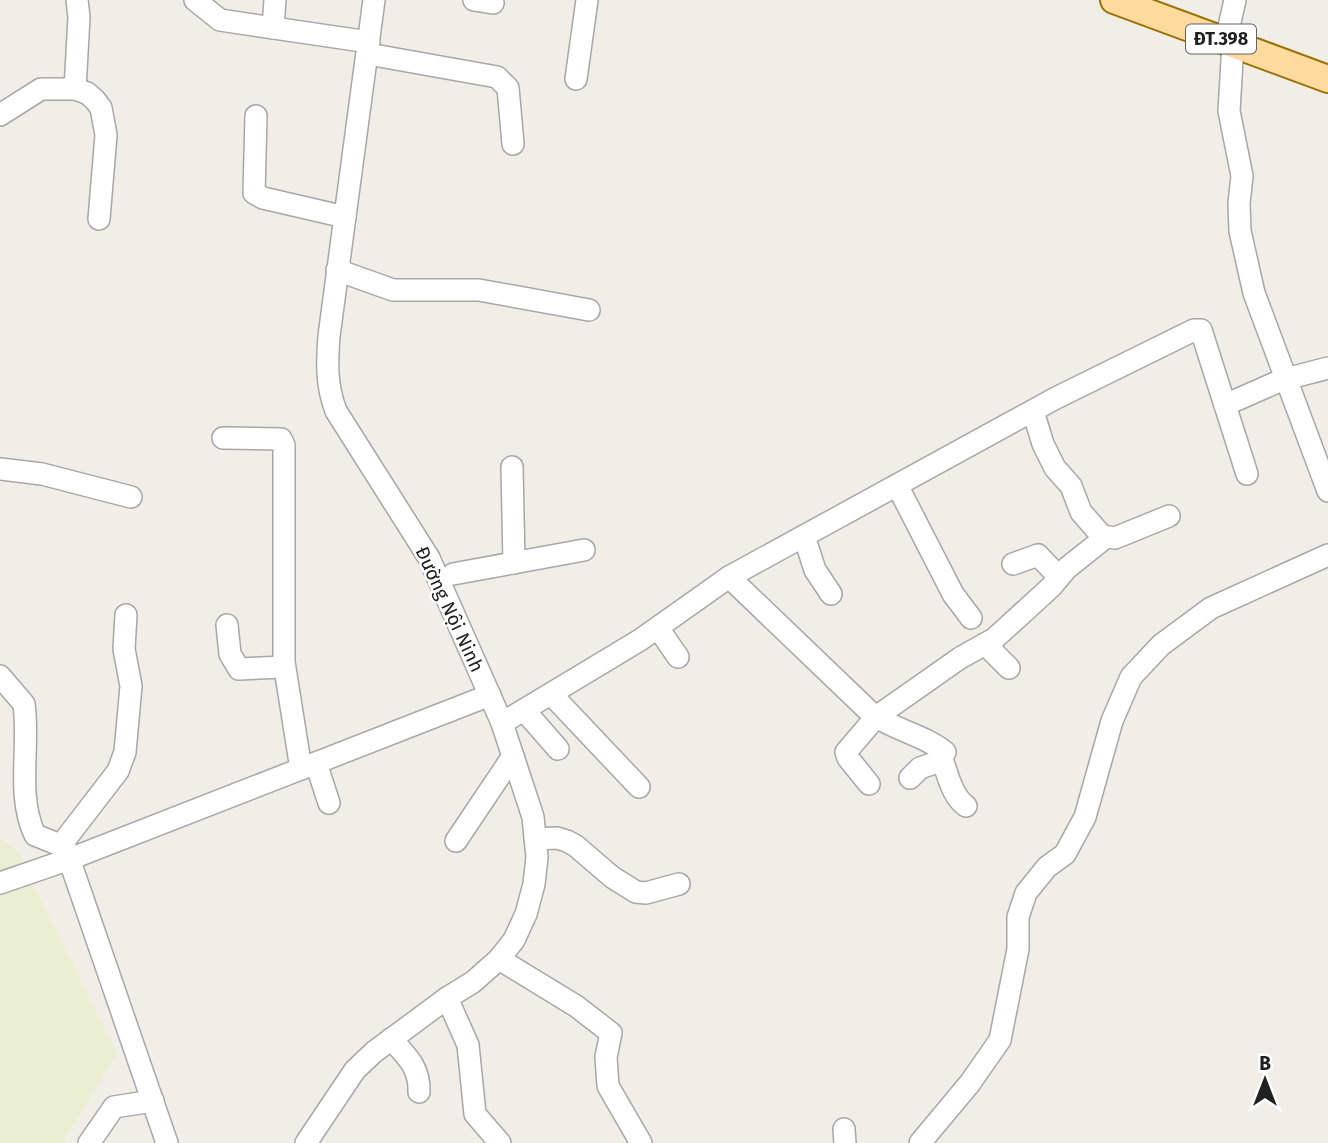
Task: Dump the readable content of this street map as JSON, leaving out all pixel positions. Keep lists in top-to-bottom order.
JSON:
{
  "streets": {
    "main road": ["ĐT.398"],
    "street": ["Đường Nội Ninh"]
  },
  "north": "top"
}
